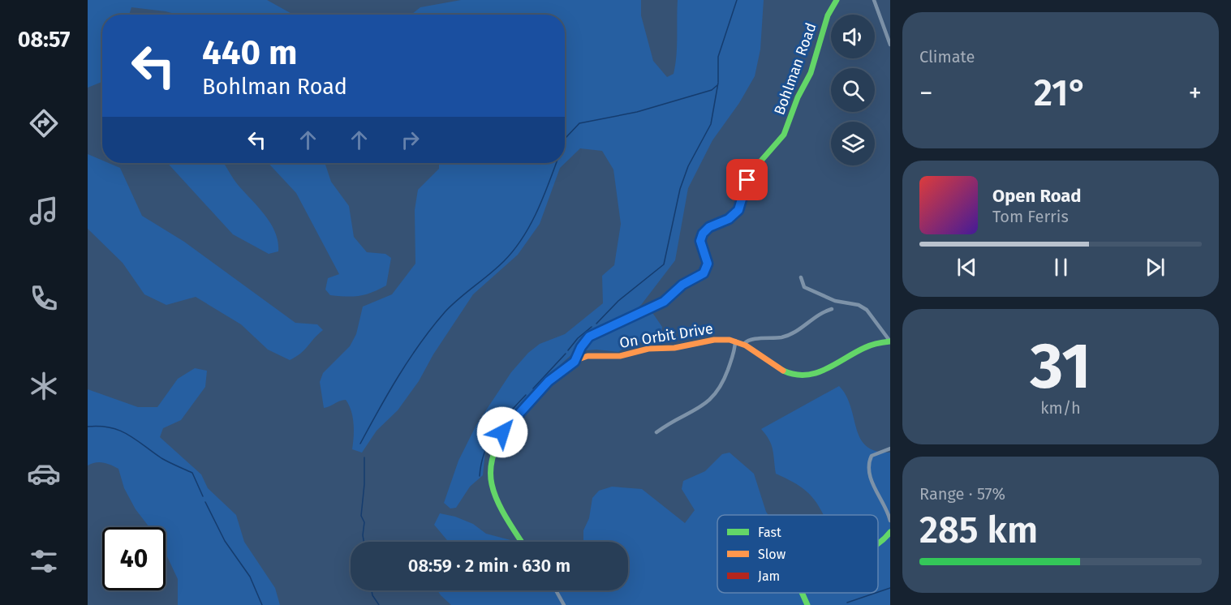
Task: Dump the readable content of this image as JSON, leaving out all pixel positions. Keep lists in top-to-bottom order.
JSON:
{
  "streets": {
    "street": ["Bohlman Road", "On Orbit Drive"]
  },
  "crossings": [
    ["Bohlman Road", "On Orbit Drive"]
  ],
  "legend": ["Fast", "Slow", "Jam"],
  "page": {
    "tabs": "08:57",
    "tile": [
      "Climate",
      ["31", "km/h"],
      ["Range · 57%", "285 km"]
    ],
    "turn": ["440 m", "Bohlman Road"],
    "heat": ["−", "21°", "+"],
    "song": ["Open Road", "Tom Ferris"],
    "limit": "40",
    "trip": "08:59 · 2 min · 630 m"
  }
}
